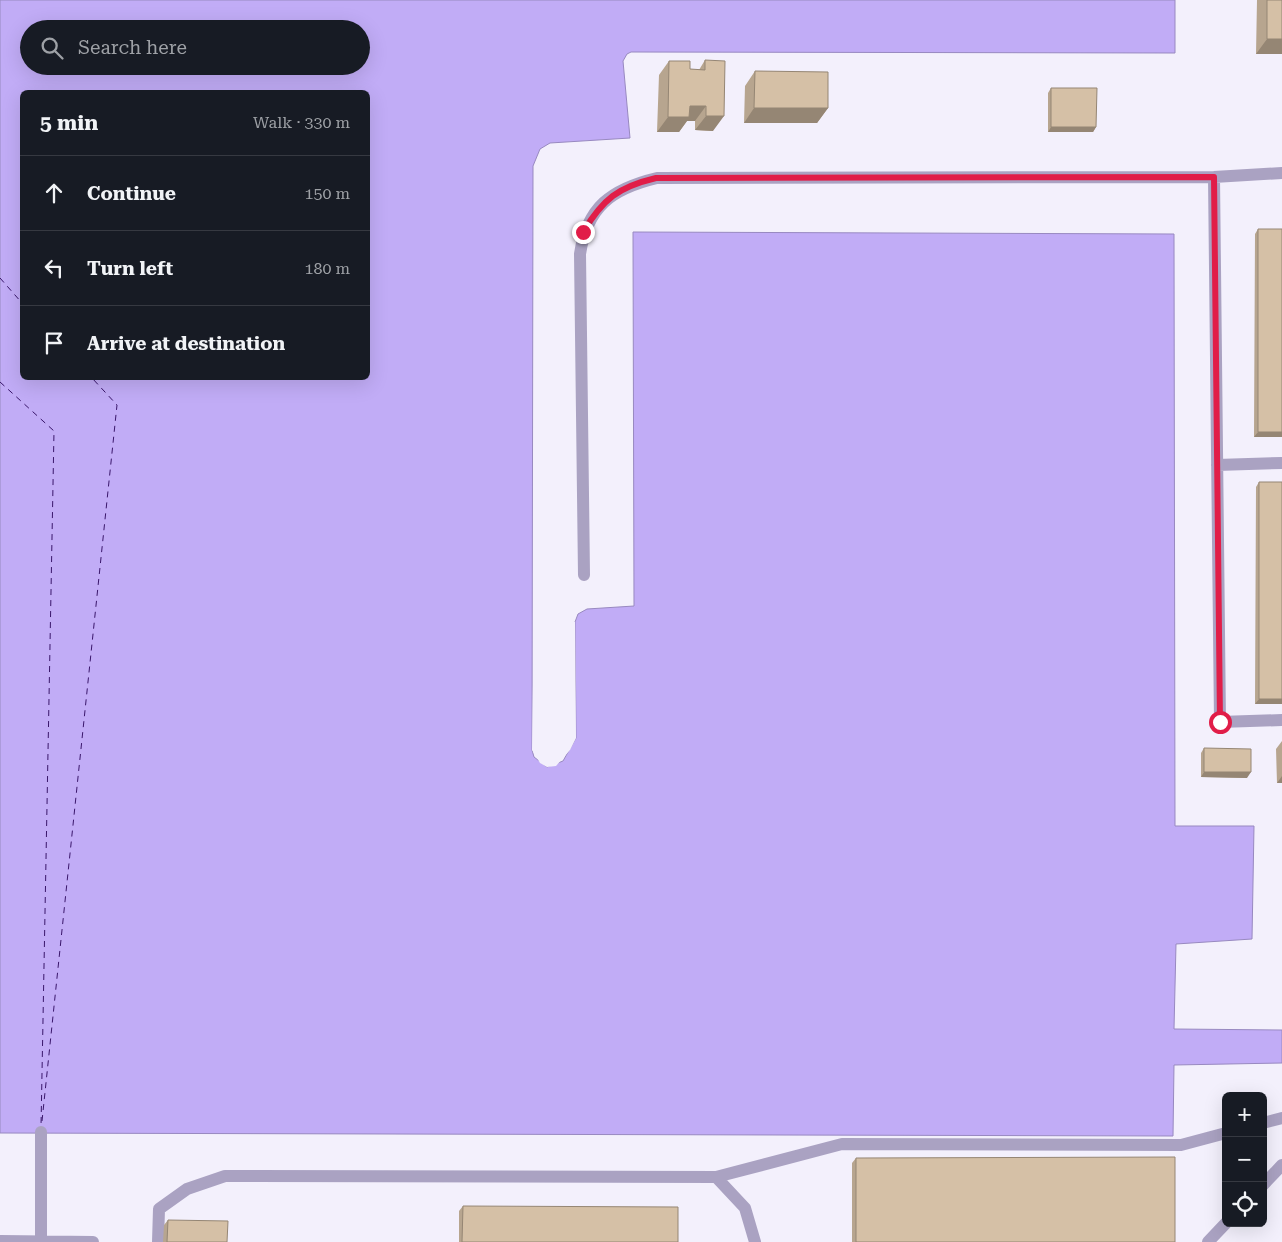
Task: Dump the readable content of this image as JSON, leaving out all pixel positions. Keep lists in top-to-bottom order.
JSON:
{
  "page": {
    "search": "Search here",
    "heading": ["5 min", "Walk · 330 m"],
    "list": [
      ["Continue", "150 m"],
      ["Turn left", "180 m"],
      "Arrive at destination"
    ],
    "map_buttons": ["+", "−"]
  }
}
